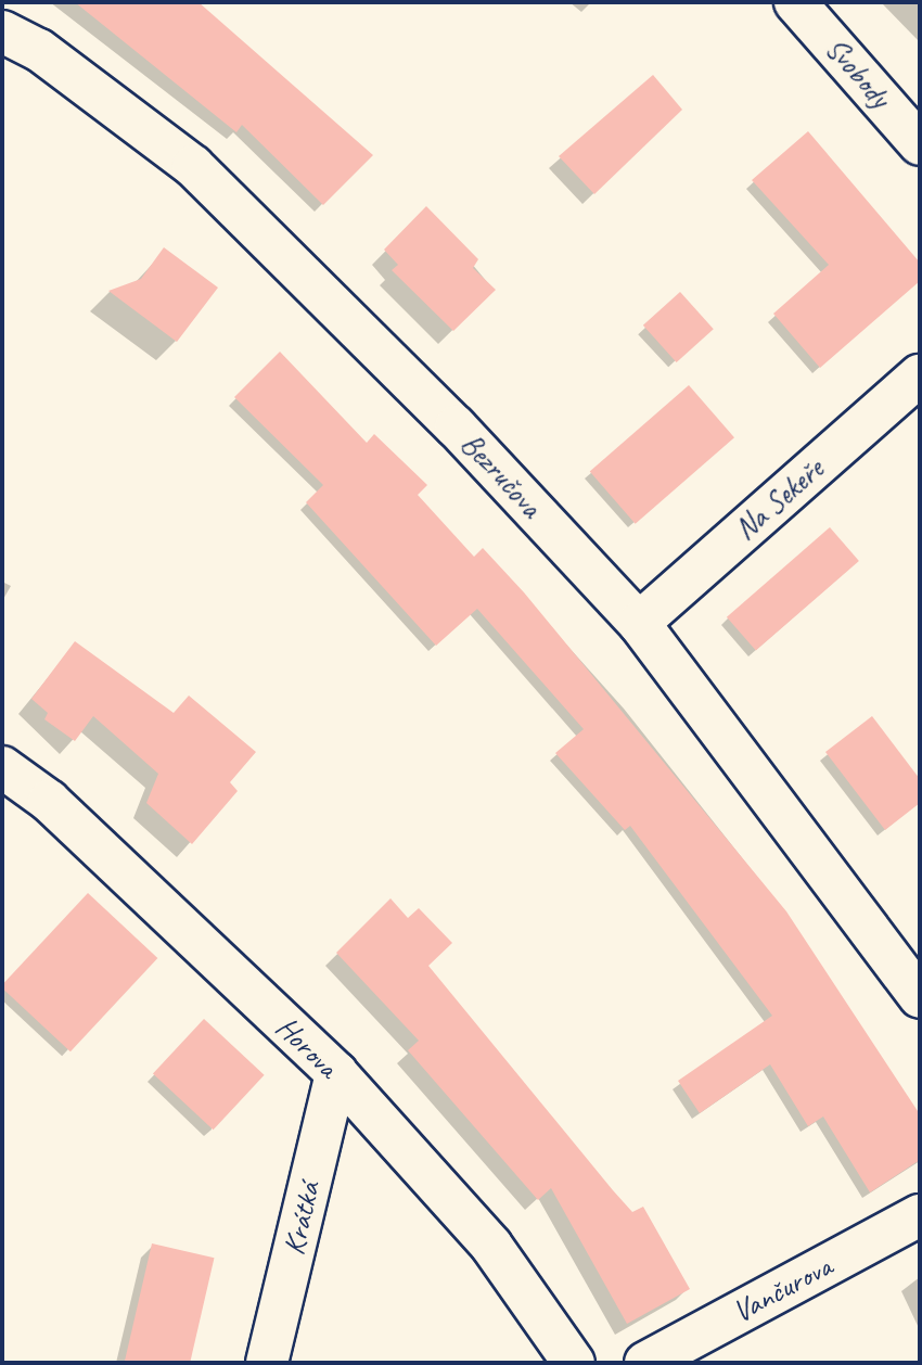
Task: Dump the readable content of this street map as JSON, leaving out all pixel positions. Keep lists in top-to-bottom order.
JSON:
{
  "streets": {
    "street": [
      "Svobody",
      "Bezručova",
      "Na Sekeře",
      "Horova",
      "Krátká",
      "Vančurova"
    ]
  },
  "crossings": [
    ["Bezručova", "Na Sekeře"],
    ["Horova", "Krátká"]
  ]
}
